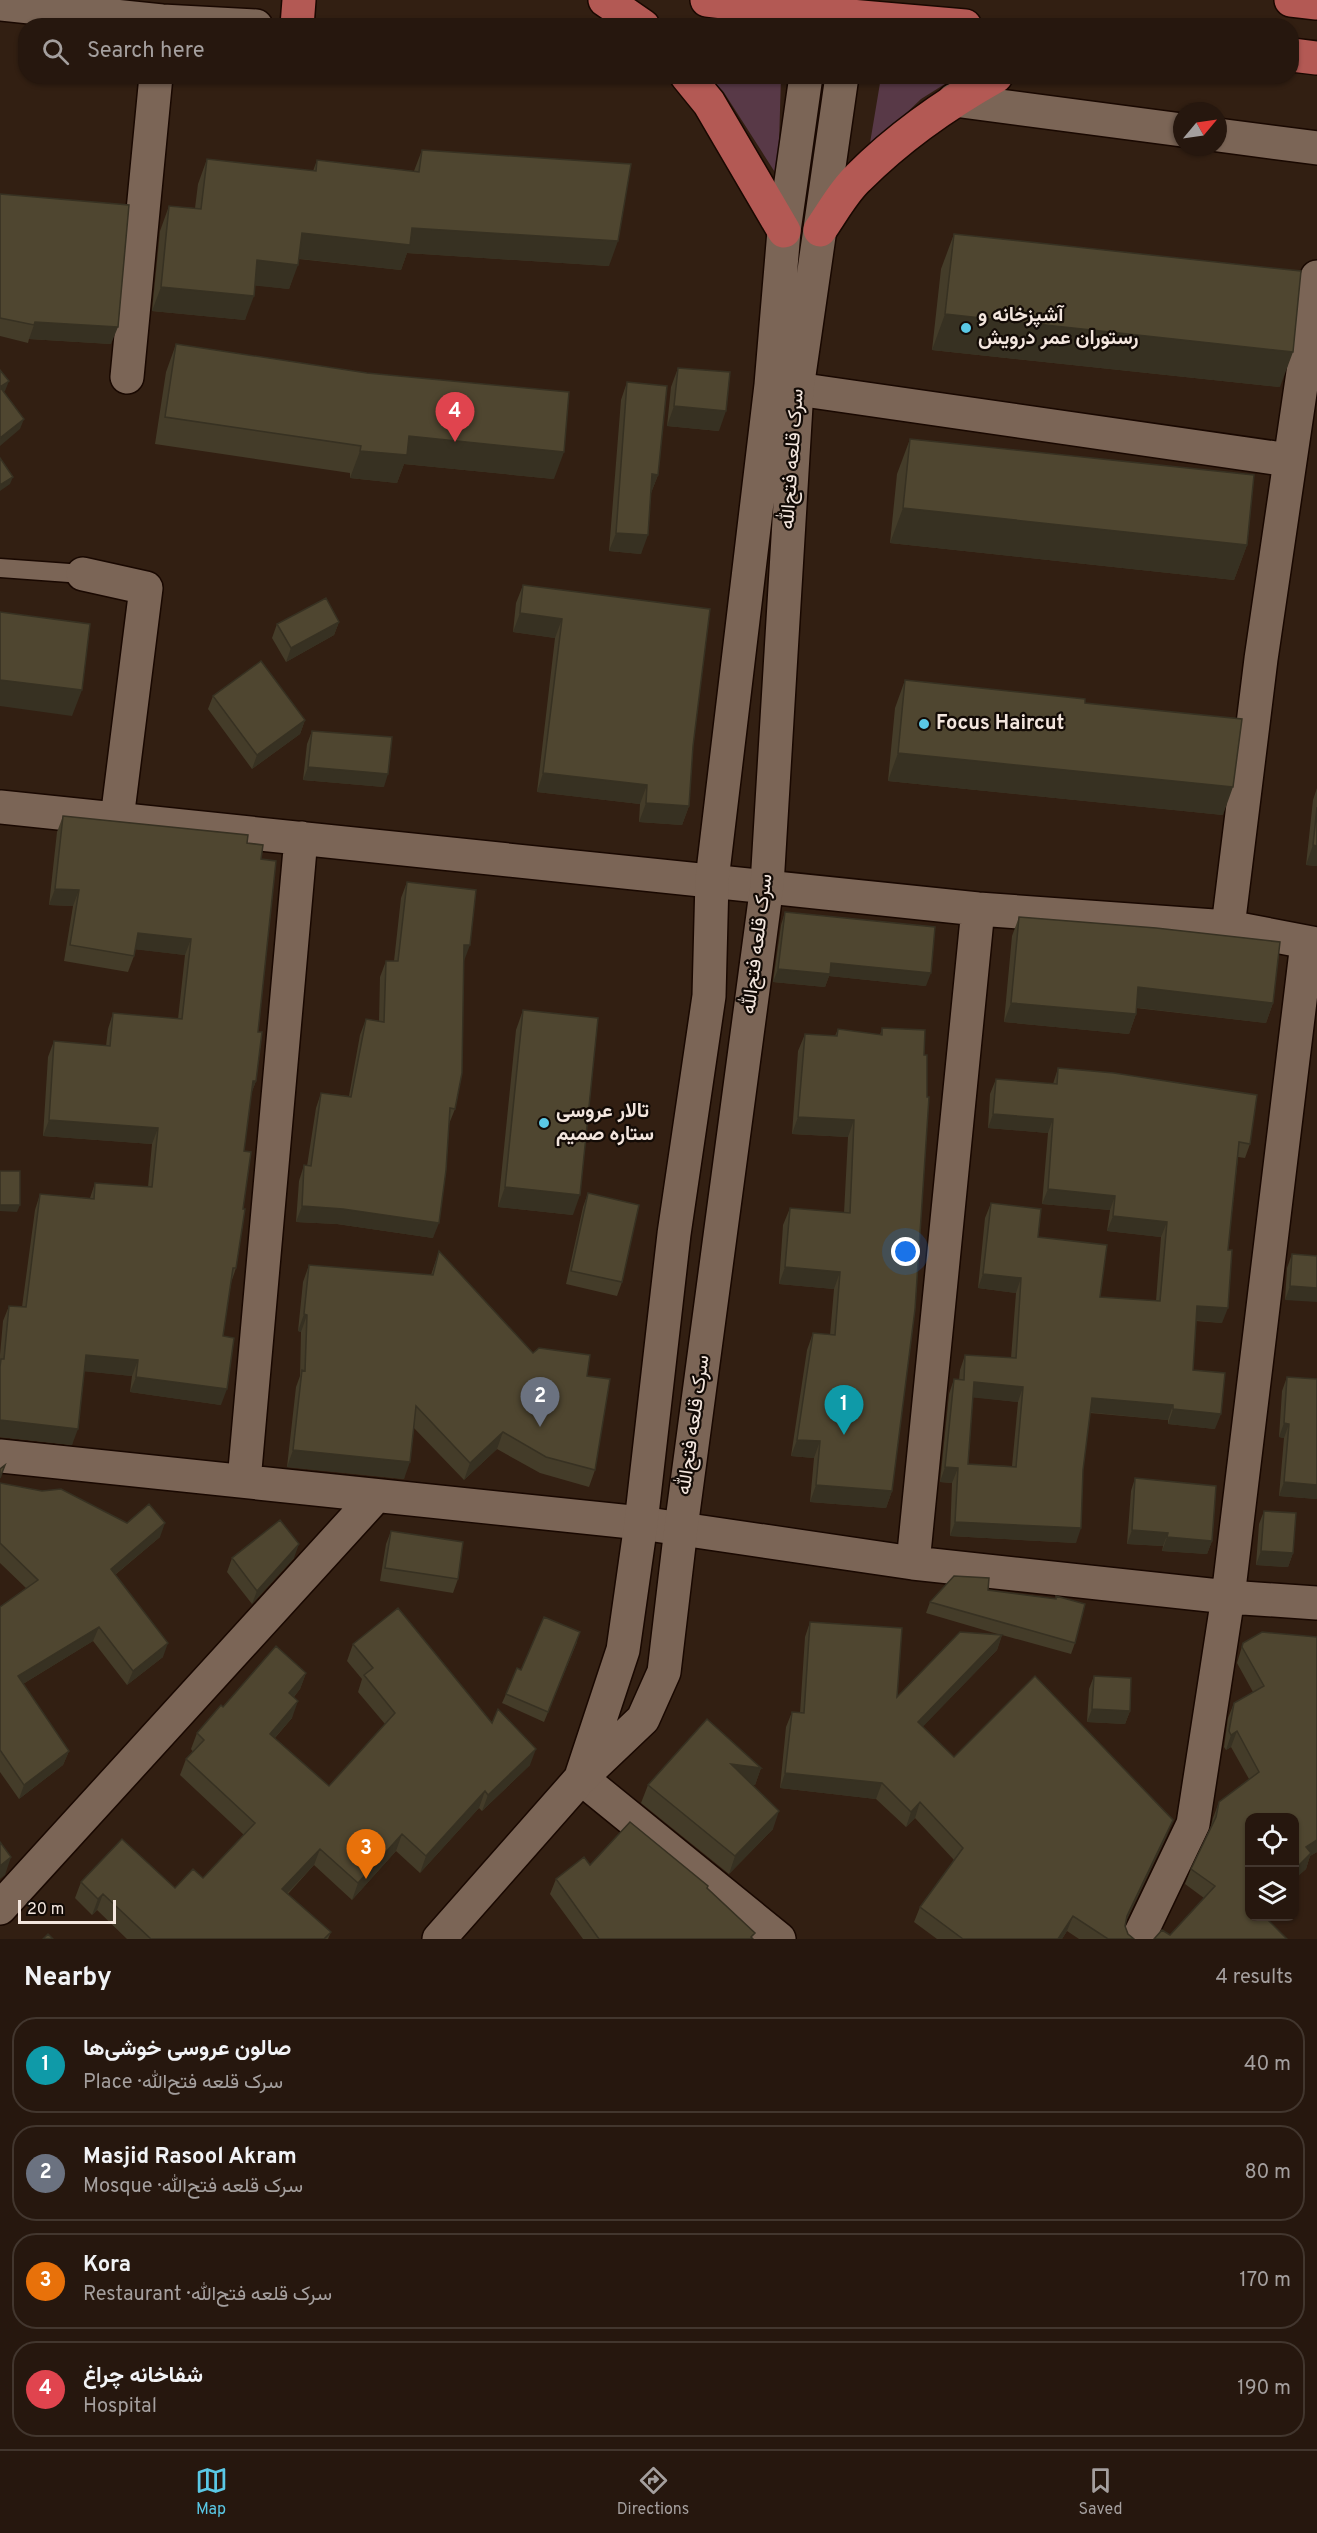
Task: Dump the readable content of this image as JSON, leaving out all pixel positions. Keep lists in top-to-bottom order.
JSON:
{
  "streets": {
    "street": ["سرک قلعه فتح‌الله"]
  },
  "places": ["آشپزخانه و رستوران عمر درویش", "Focus Haircut", "تالار عروسی ستاره صمیم"],
  "scale_bar": "20 m",
  "north": "top right",
  "page": {
    "search": "Search here",
    "pins": [
      "4",
      "2",
      "1",
      "3"
    ],
    "scale": "20 m",
    "heading": ["Nearby", "4 results"],
    "list": [
      {
        "mark": "1",
        "name": "صالون عروسی خوشی‌ها",
        "note": "Place · سرک قلعه فتح‌الله",
        "value": "40 m"
      },
      {
        "mark": "2",
        "name": "Masjid Rasool Akram",
        "note": "Mosque · سرک قلعه فتح‌الله",
        "value": "80 m"
      },
      {
        "mark": "3",
        "name": "Kora",
        "note": "Restaurant · سرک قلعه فتح‌الله",
        "value": "170 m"
      },
      {
        "mark": "4",
        "name": "شفاخانه چراغ",
        "note": "Hospital",
        "value": "190 m"
      }
    ],
    "nav": ["Map", "Directions", "Saved"]
  }
}
